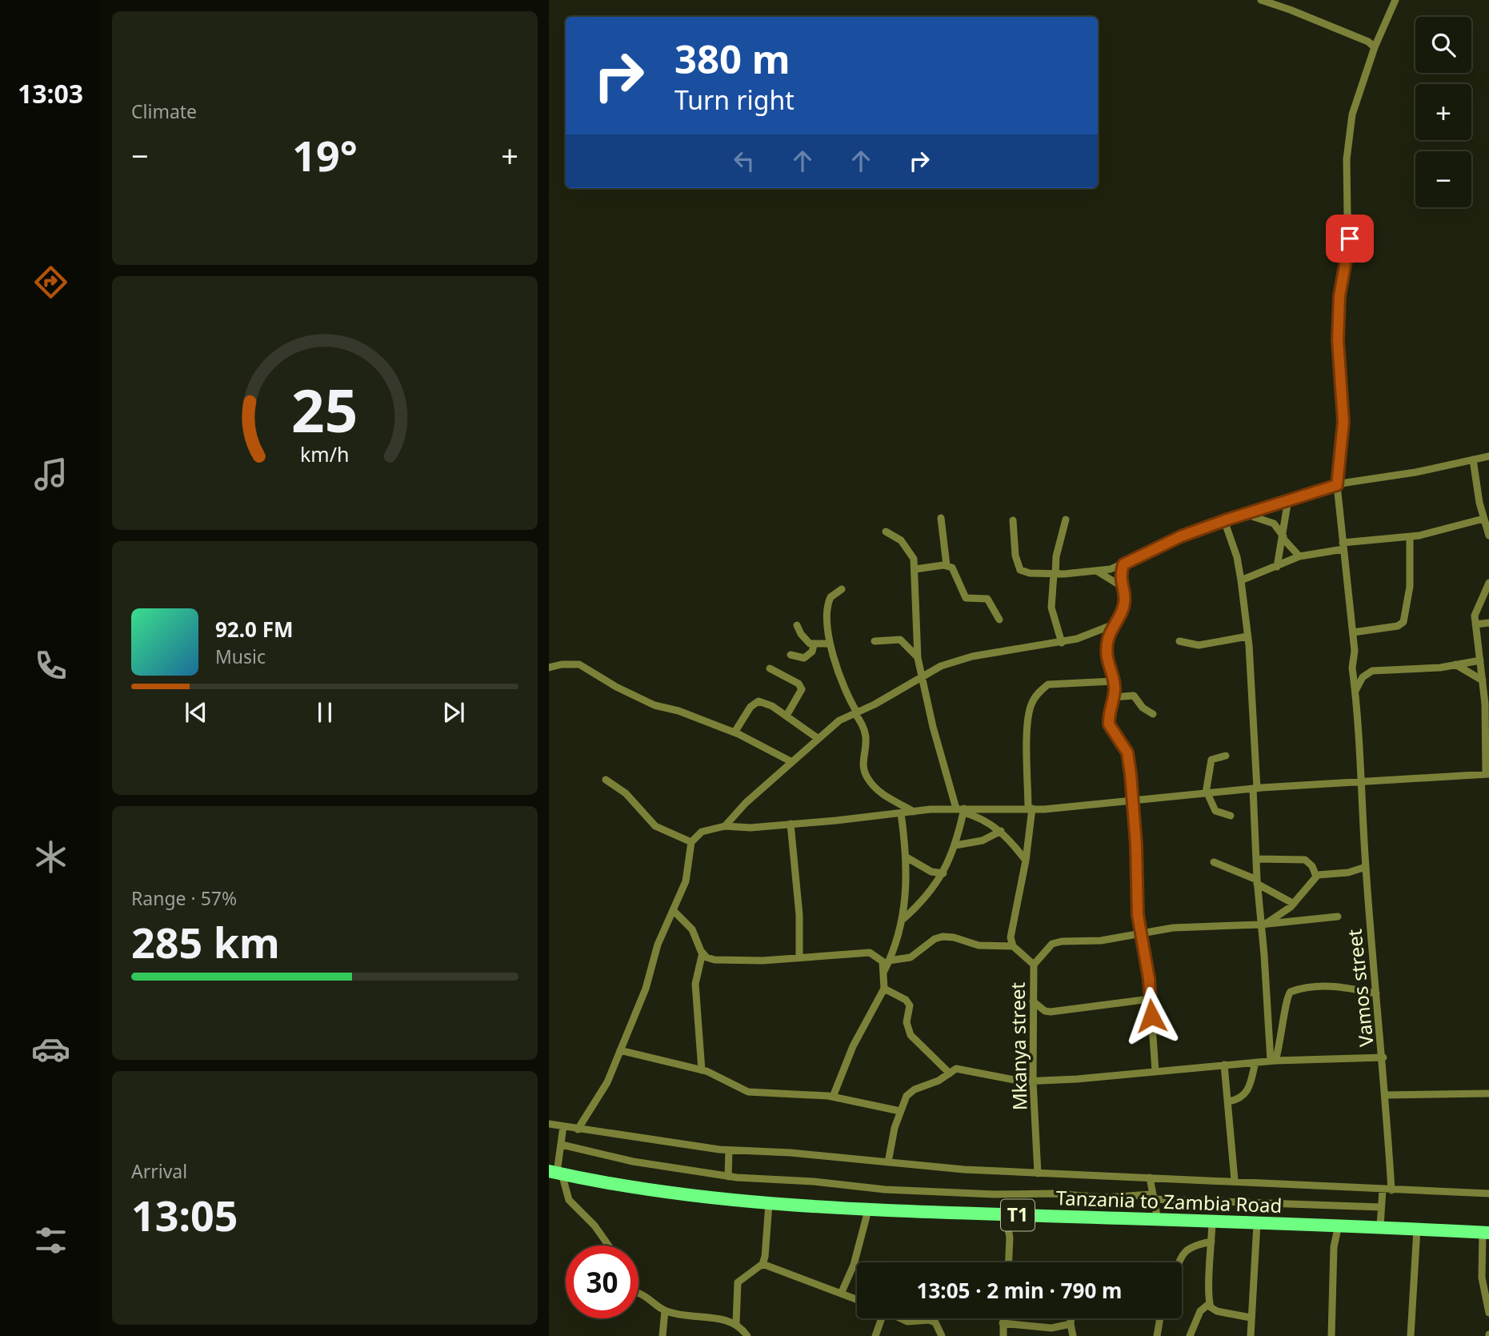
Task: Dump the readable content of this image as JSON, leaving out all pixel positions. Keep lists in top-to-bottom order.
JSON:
{
  "streets": {
    "highway": ["Tanzania to Zambia Road", "T1"],
    "street": ["Vamos street", "Mkanya street"]
  },
  "page": {
    "tabs": "13:03",
    "tile": [
      "Climate",
      ["Range · 57%", "285 km"],
      ["Arrival", "13:05"]
    ],
    "map_buttons": ["+", "−"],
    "turn": ["380 m", "Turn right"],
    "heat": ["−", "19°", "+"],
    "song": ["92.0 FM", "Music"],
    "limit": "30",
    "trip": "13:05 · 2 min · 790 m",
    "gauge": ["25", "km/h"]
  }
}
